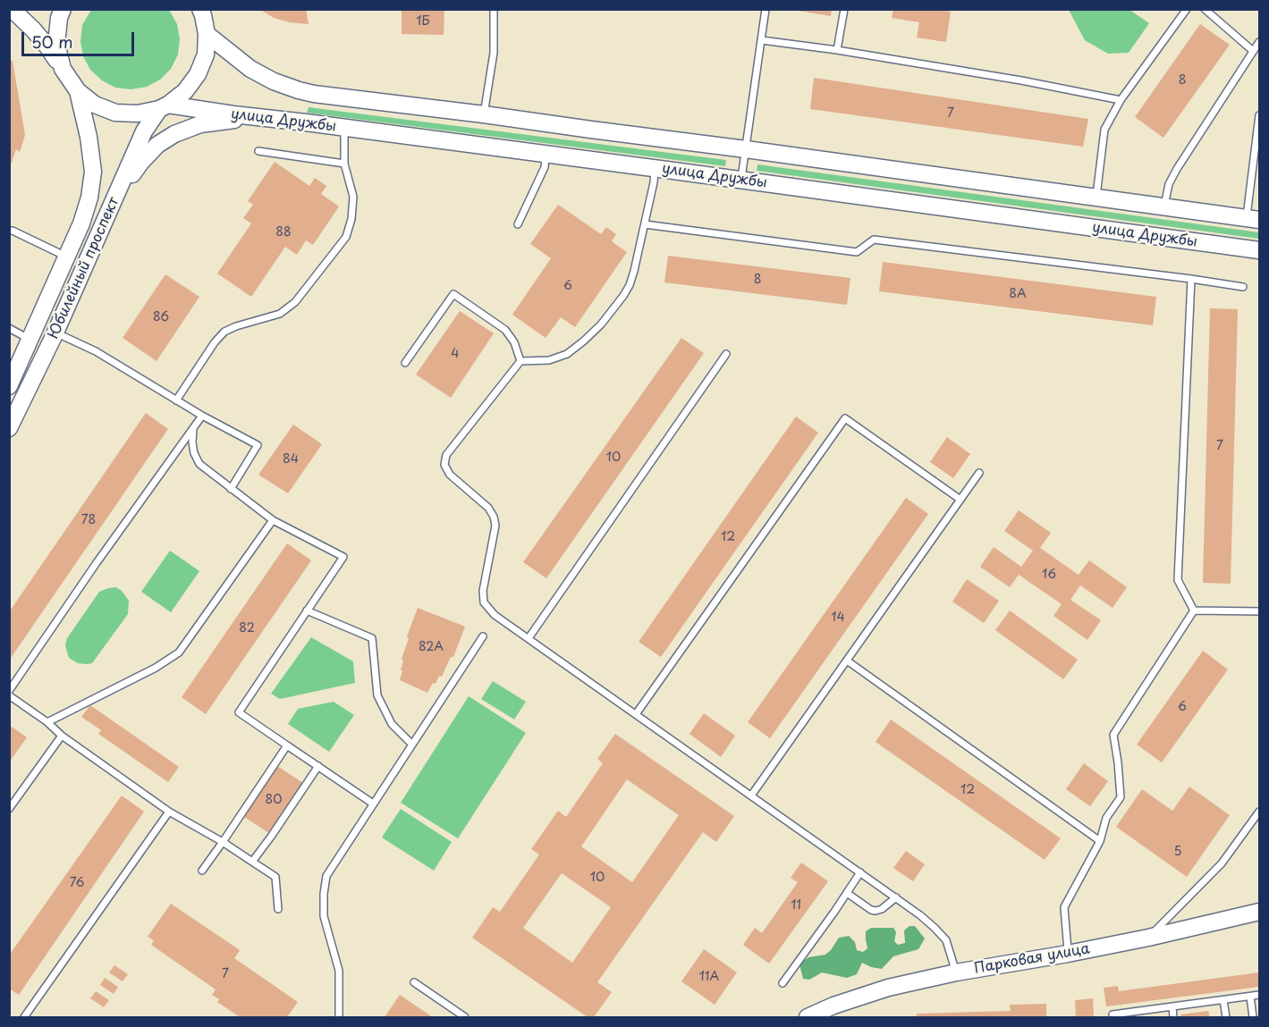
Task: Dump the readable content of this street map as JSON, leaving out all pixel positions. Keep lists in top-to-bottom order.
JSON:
{
  "streets": {
    "main road": ["улица Дружбы", "Юбилейный проспект", "Парковая улица"]
  },
  "crossings": [
    ["улица Дружбы", "Юбилейный проспект"]
  ],
  "house_numbers": [
    "1Б",
    "8",
    "7",
    "88",
    "8",
    "6",
    "8А",
    "86",
    "4",
    "7",
    "10",
    "84",
    "78",
    "12",
    "16",
    "14",
    "82",
    "82А",
    "6",
    "12",
    "80",
    "5",
    "10",
    "76",
    "11",
    "7",
    "11А"
  ],
  "scale_bar": "50 m"
}
